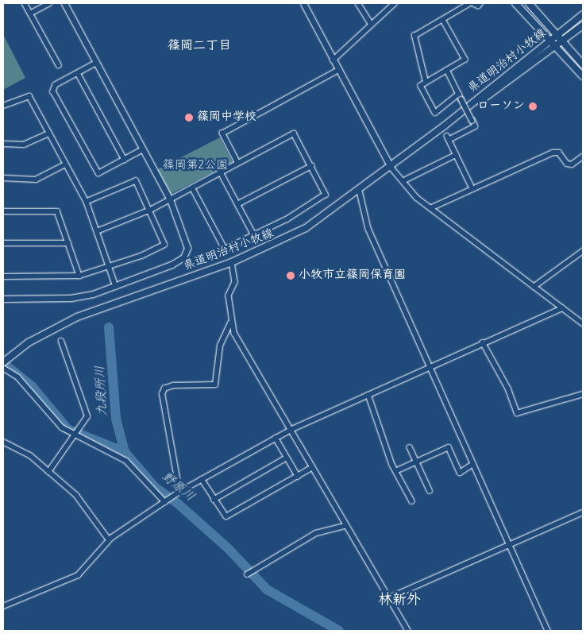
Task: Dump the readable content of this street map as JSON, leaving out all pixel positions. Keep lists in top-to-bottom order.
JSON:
{
  "streets": {
    "main road": ["県道明治村小牧線"]
  },
  "districts": ["篠岡二丁目", "林新外"],
  "water": ["九段所川", "野原川"],
  "parks": ["篠岡第2公園"],
  "places": ["ローソン", "篠岡中学校", "小牧市立篠岡保育園"]
}
